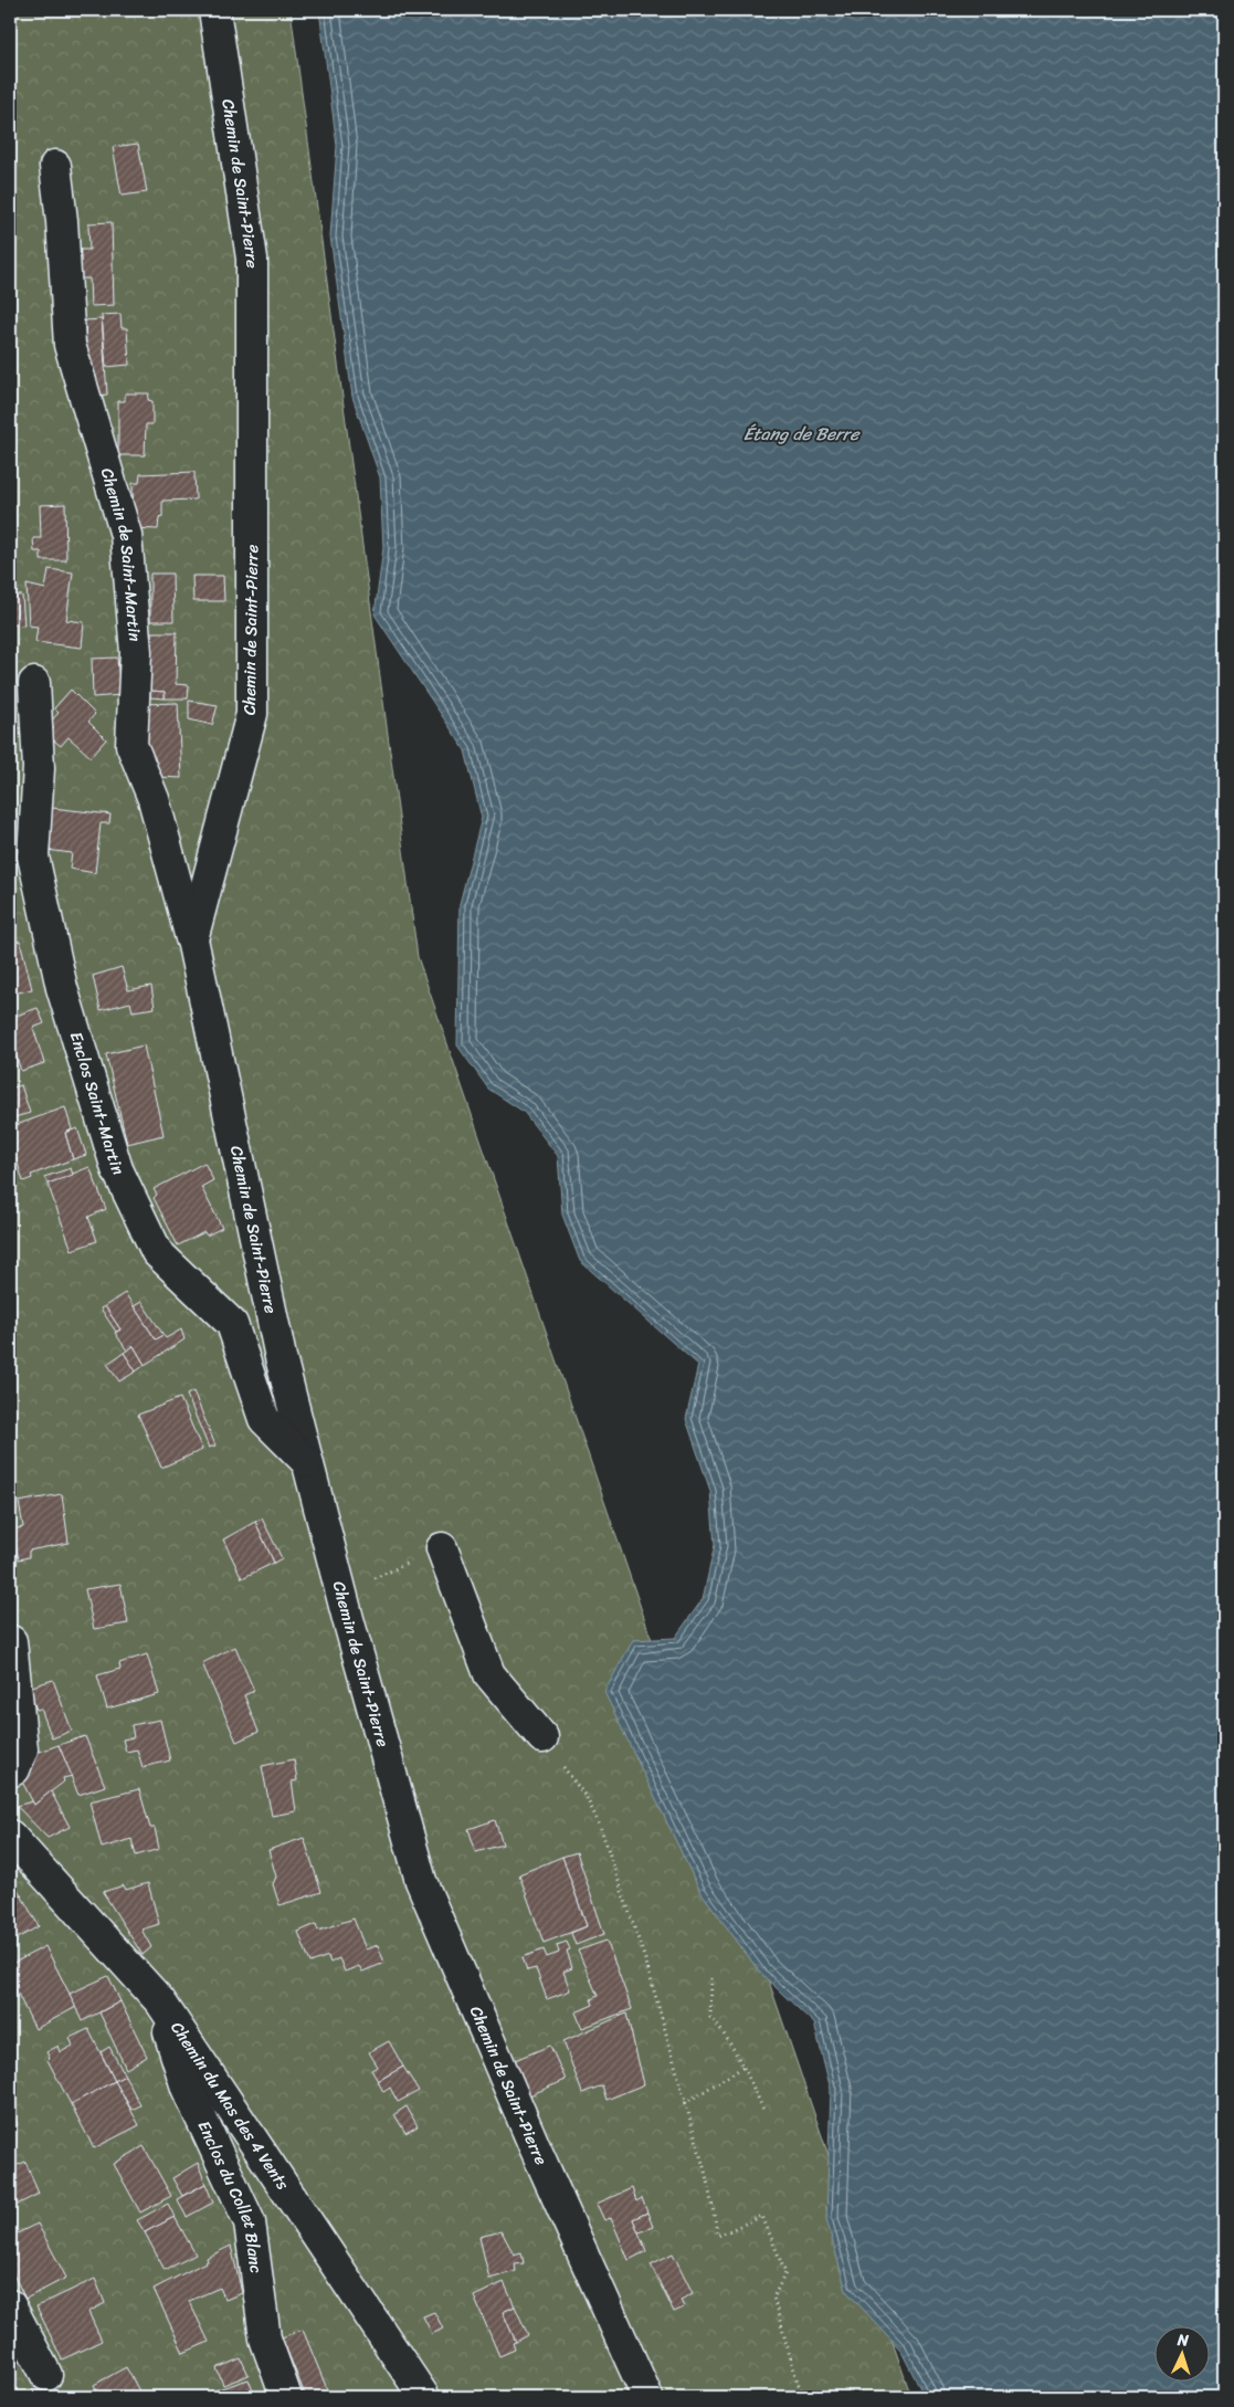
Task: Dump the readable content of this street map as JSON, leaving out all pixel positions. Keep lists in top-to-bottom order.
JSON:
{
  "streets": {
    "street": [
      "Chemin de Saint-Pierre",
      "Chemin de Saint-Martin",
      "Enclos Saint-Martin",
      "Chemin du Mas des 4 Vents",
      "Enclos du Collet Blanc"
    ]
  },
  "crossings": [
    ["Chemin de Saint-Pierre", "Chemin de Saint-Martin"],
    ["Chemin de Saint-Pierre", "Enclos Saint-Martin"],
    ["Chemin du Mas des 4 Vents", "Enclos du Collet Blanc"]
  ],
  "water": ["Étang de Berre"],
  "north": "top"
}
